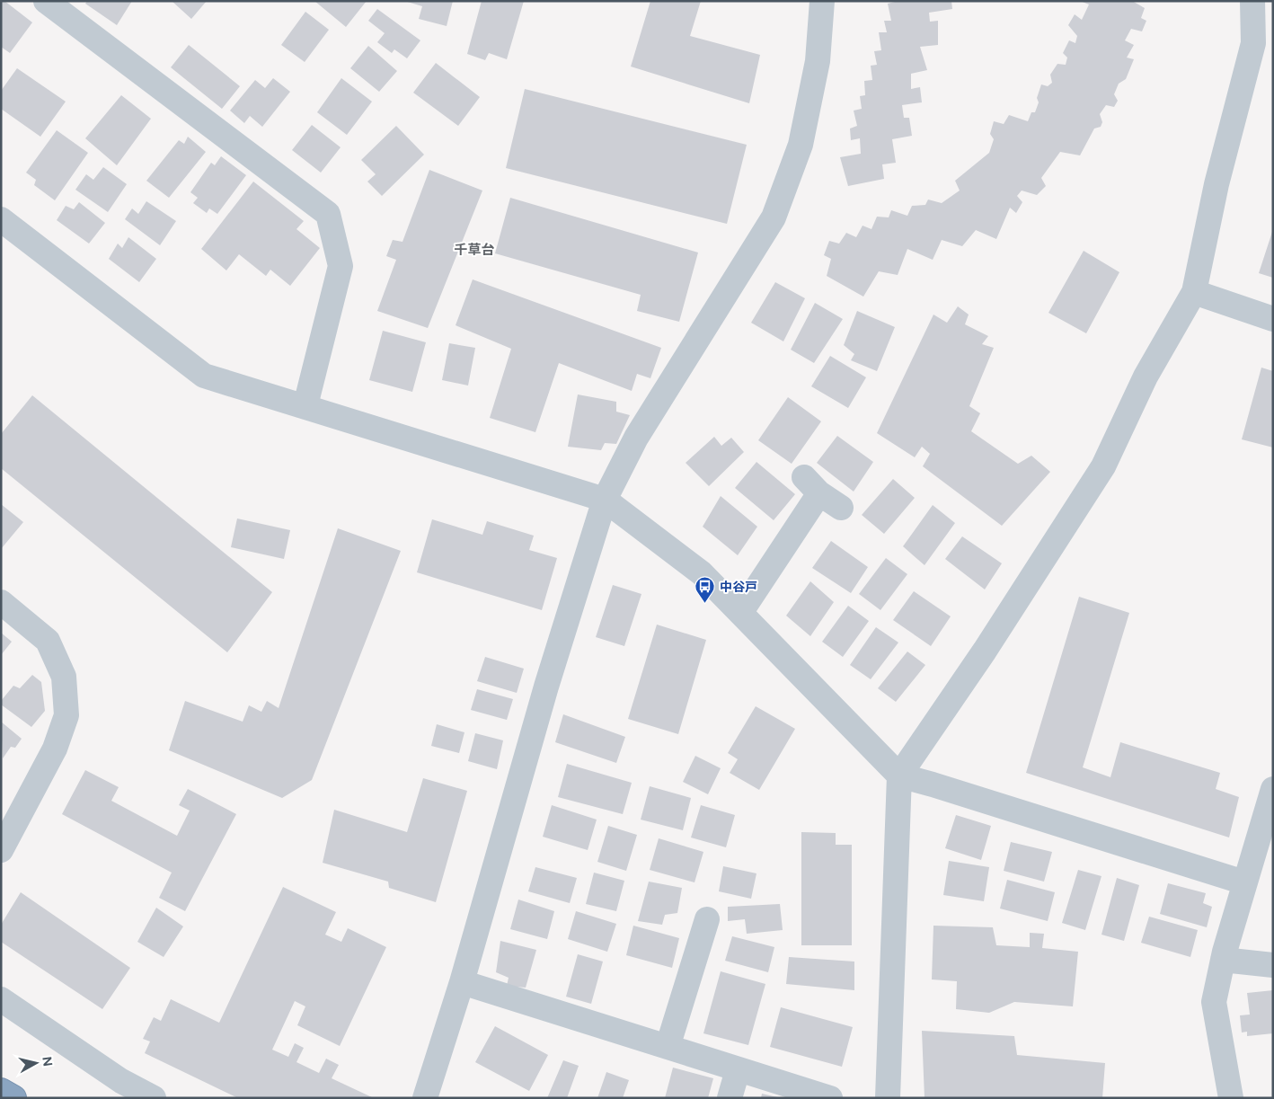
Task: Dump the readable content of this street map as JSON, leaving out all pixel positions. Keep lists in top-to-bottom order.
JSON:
{
  "districts": ["千草台"],
  "places": {
    "bus stop": ["中谷戸"]
  },
  "north": "right"
}
